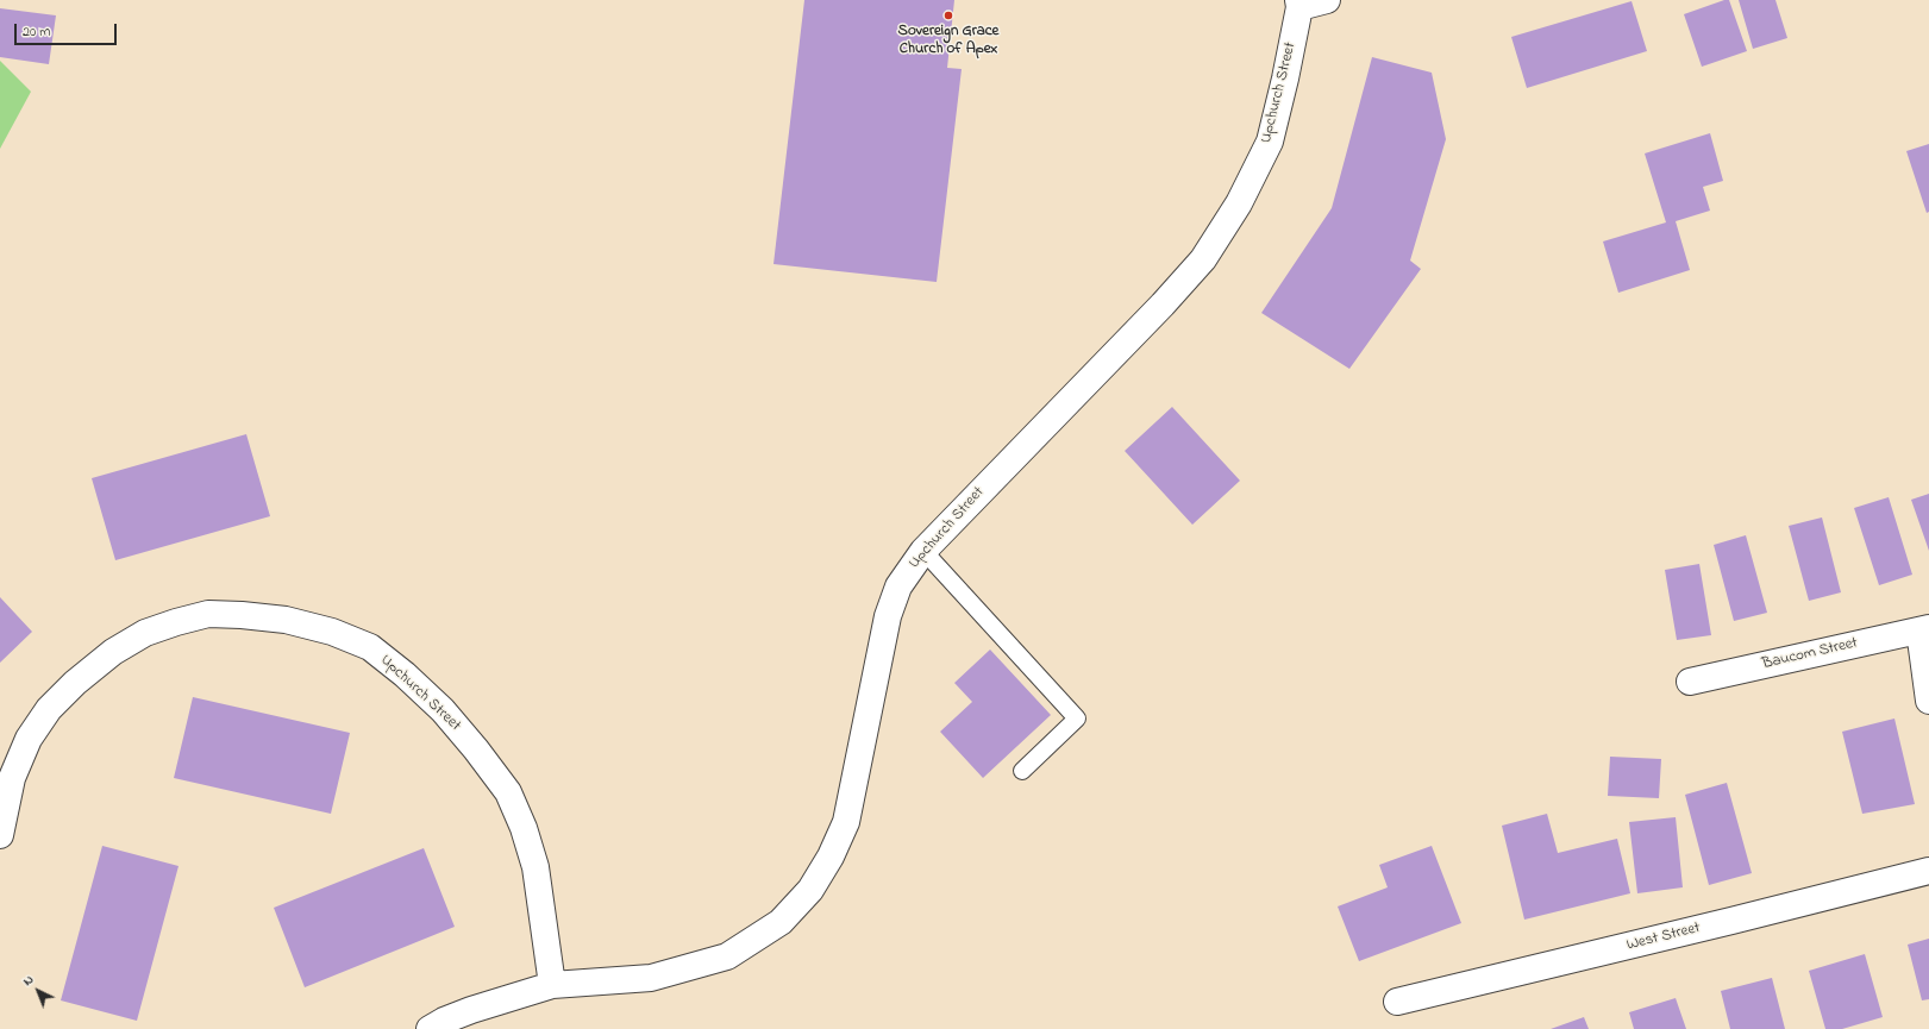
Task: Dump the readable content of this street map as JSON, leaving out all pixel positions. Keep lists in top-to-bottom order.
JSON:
{
  "streets": {
    "street": ["Upchurch Street", "Baucom Street", "West Street"]
  },
  "places": ["Sovereign Grace Church of Apex"],
  "scale_bar": "20 m",
  "north": "top left"
}
